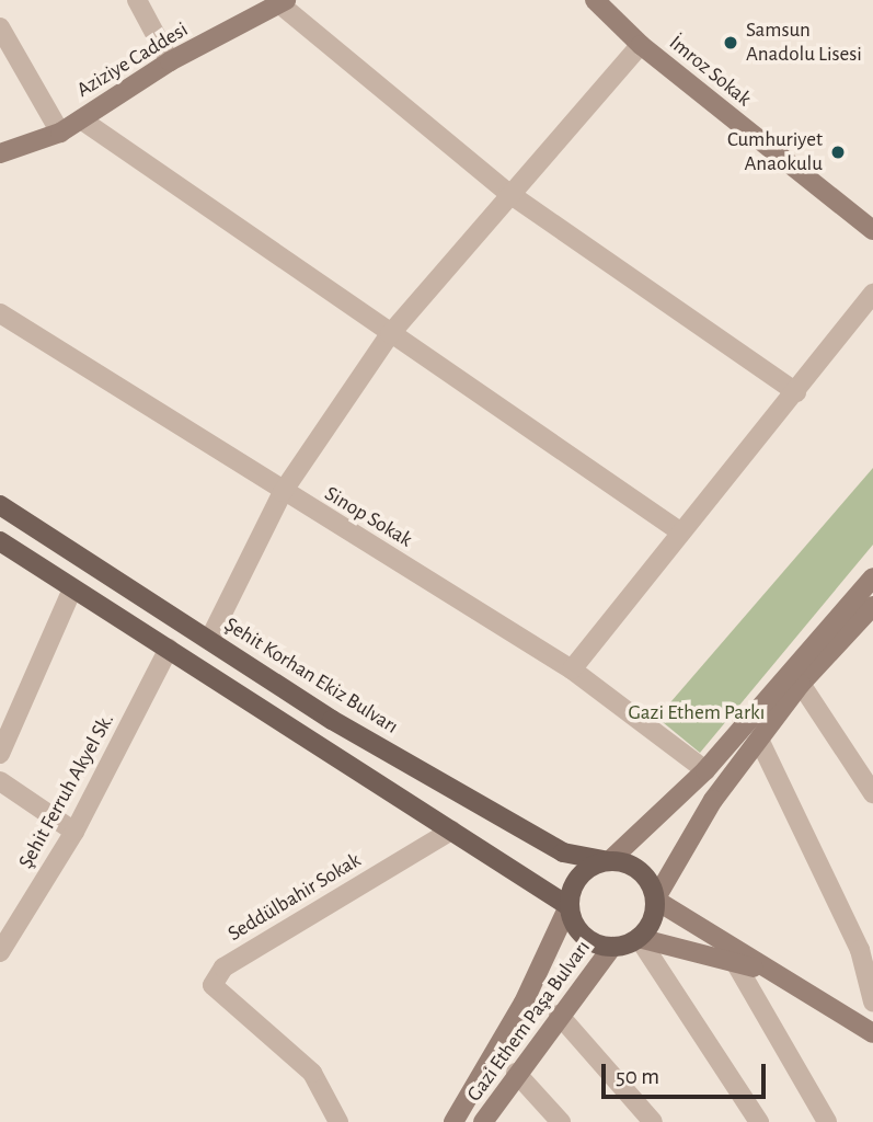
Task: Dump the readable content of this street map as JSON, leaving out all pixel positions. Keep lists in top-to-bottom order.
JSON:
{
  "streets": {
    "main road": [
      "Aziziye Caddesi",
      "İmroz Sokak",
      "Şehit Korhan Ekiz Bulvarı",
      "Gazi Ethem Paşa Bulvarı"
    ],
    "street": ["Sinop Sokak", "Şehit Ferruh Akyel Sk.", "Seddülbahir Sokak"]
  },
  "crossings": [
    ["Şehit Korhan Ekiz Bulvarı", "Gazi Ethem Paşa Bulvarı"]
  ],
  "parks": ["Gazi Ethem Parkı"],
  "places": ["Samsun Anadolu Lisesi", "Cumhuriyet Anaokulu"],
  "scale_bar": "50 m"
}
